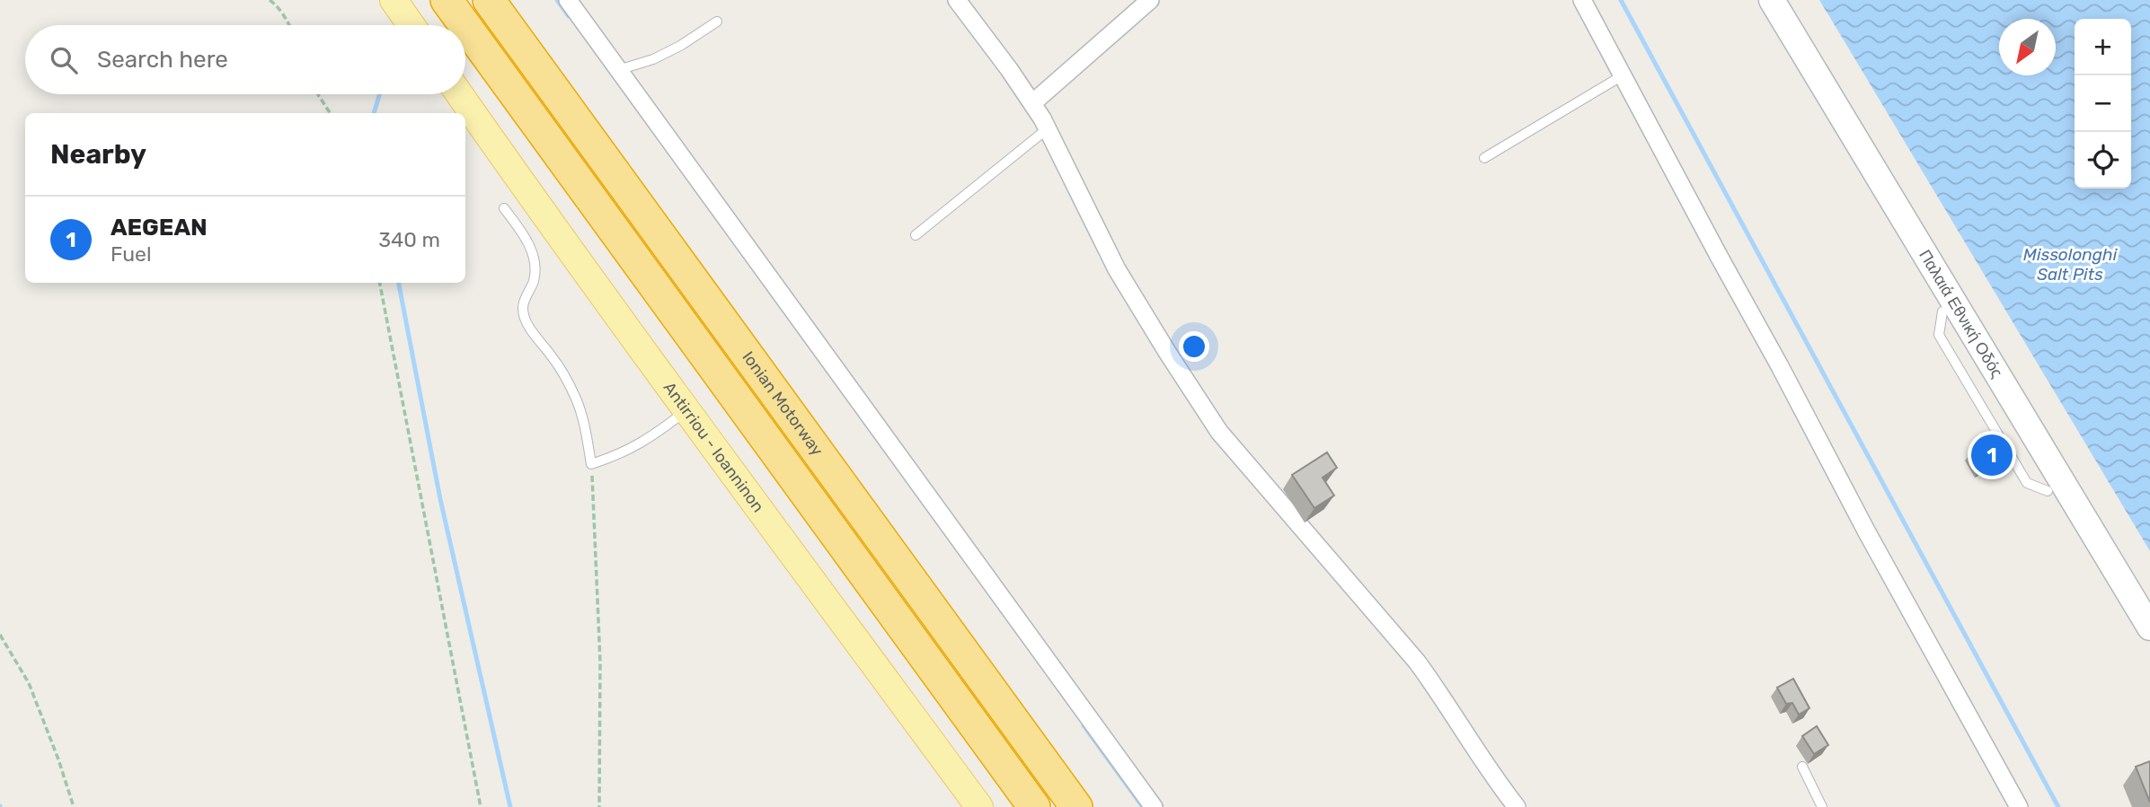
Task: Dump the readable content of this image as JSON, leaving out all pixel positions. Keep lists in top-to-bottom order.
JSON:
{
  "streets": {
    "highway": ["Ionian Motorway"],
    "main road": ["Παλαιά Εθνική Οδός", "Antirriou - Ioanninon"]
  },
  "water": ["Missolonghi Salt Pits"],
  "north": "bottom left",
  "page": {
    "map_buttons": ["+", "−"],
    "search": "Search here",
    "heading": "Nearby",
    "list": [
      {
        "mark": "1",
        "name": "AEGEAN",
        "note": "Fuel",
        "value": "340 m"
      }
    ],
    "pins": "1"
  }
}
